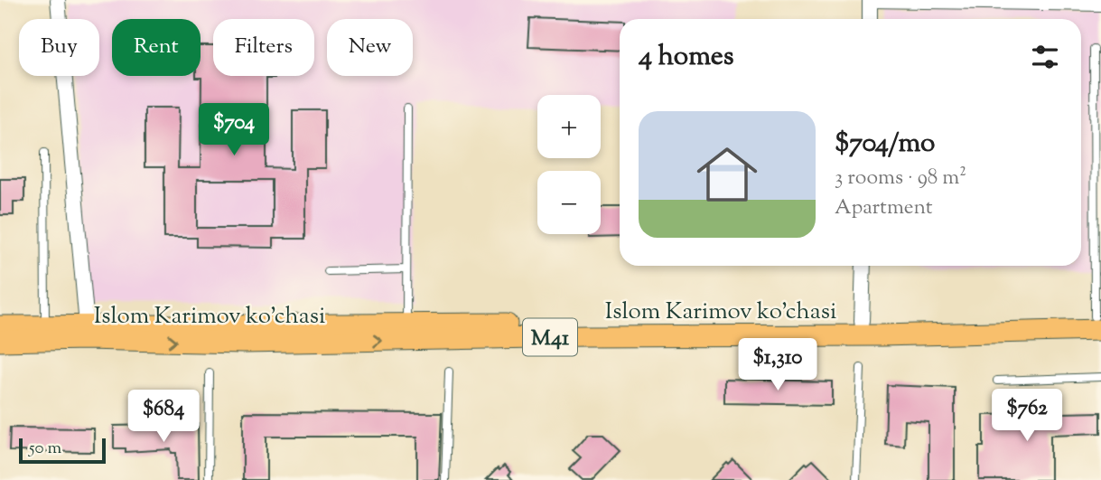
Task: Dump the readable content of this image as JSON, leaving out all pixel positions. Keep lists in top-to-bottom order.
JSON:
{
  "streets": {
    "main road": ["Islom Karimov ko'chasi", "M41"]
  },
  "scale_bar": "50 m",
  "page": {
    "chip": [
      "Buy",
      "Rent",
      "Filters",
      "New"
    ],
    "heading": "4 homes",
    "map_buttons": ["+", "−"],
    "list": [
      {
        "name": "$704/mo",
        "note": "3 rooms · 98 m² · Apartment"
      }
    ],
    "price": [
      "$704",
      "$1,310",
      "$762",
      "$684"
    ],
    "scale": "50 m"
  }
}
